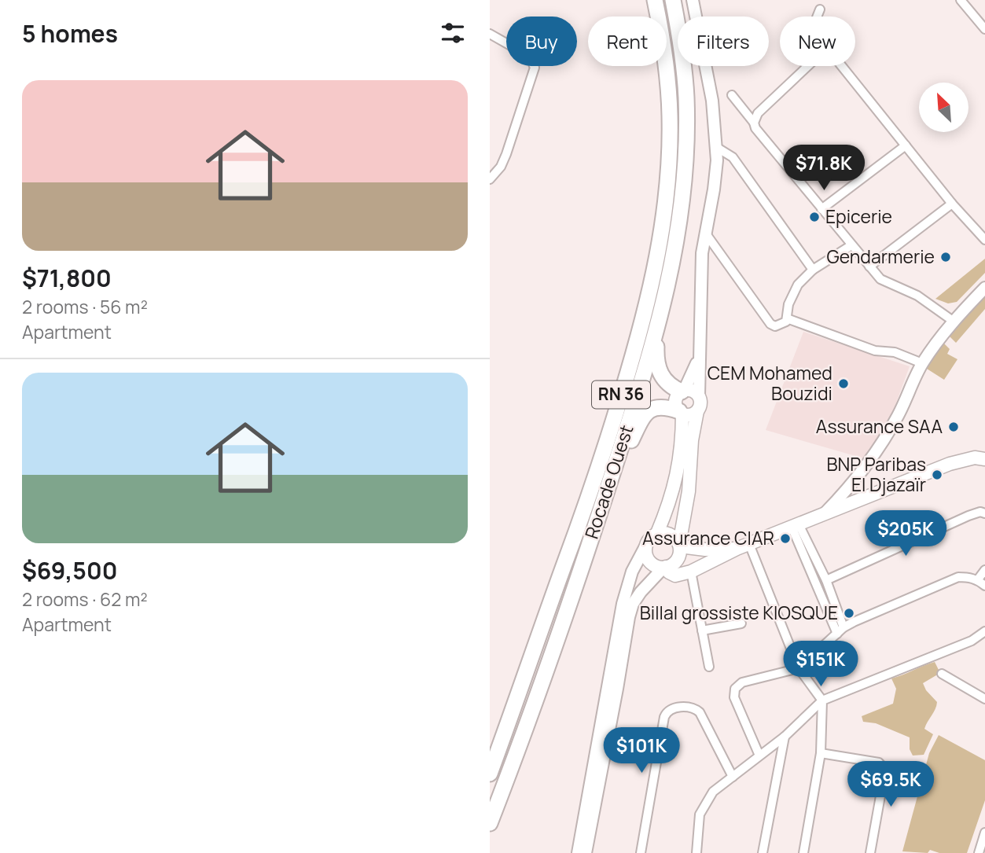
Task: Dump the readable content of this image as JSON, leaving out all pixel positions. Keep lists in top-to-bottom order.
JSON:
{
  "streets": {
    "highway": ["RN 36", "Rocade Ouest"]
  },
  "places": [
    "Epicerie",
    "Gendarmerie",
    "CEM Mohamed Bouzidi",
    "Assurance SAA",
    "BNP Paribas El Djazaïr",
    "Assurance CIAR",
    "Billal grossiste KIOSQUE"
  ],
  "north": "top left",
  "page": {
    "heading": "5 homes",
    "chip": [
      "Buy",
      "Rent",
      "Filters",
      "New"
    ],
    "list": [
      {
        "name": "$71,800",
        "note": "2 rooms · 56 m² · Apartment"
      },
      {
        "name": "$69,500",
        "note": "2 rooms · 62 m² · Apartment"
      }
    ],
    "price": [
      "$71.8K",
      "$205K",
      "$151K",
      "$101K",
      "$69.5K"
    ]
  }
}
